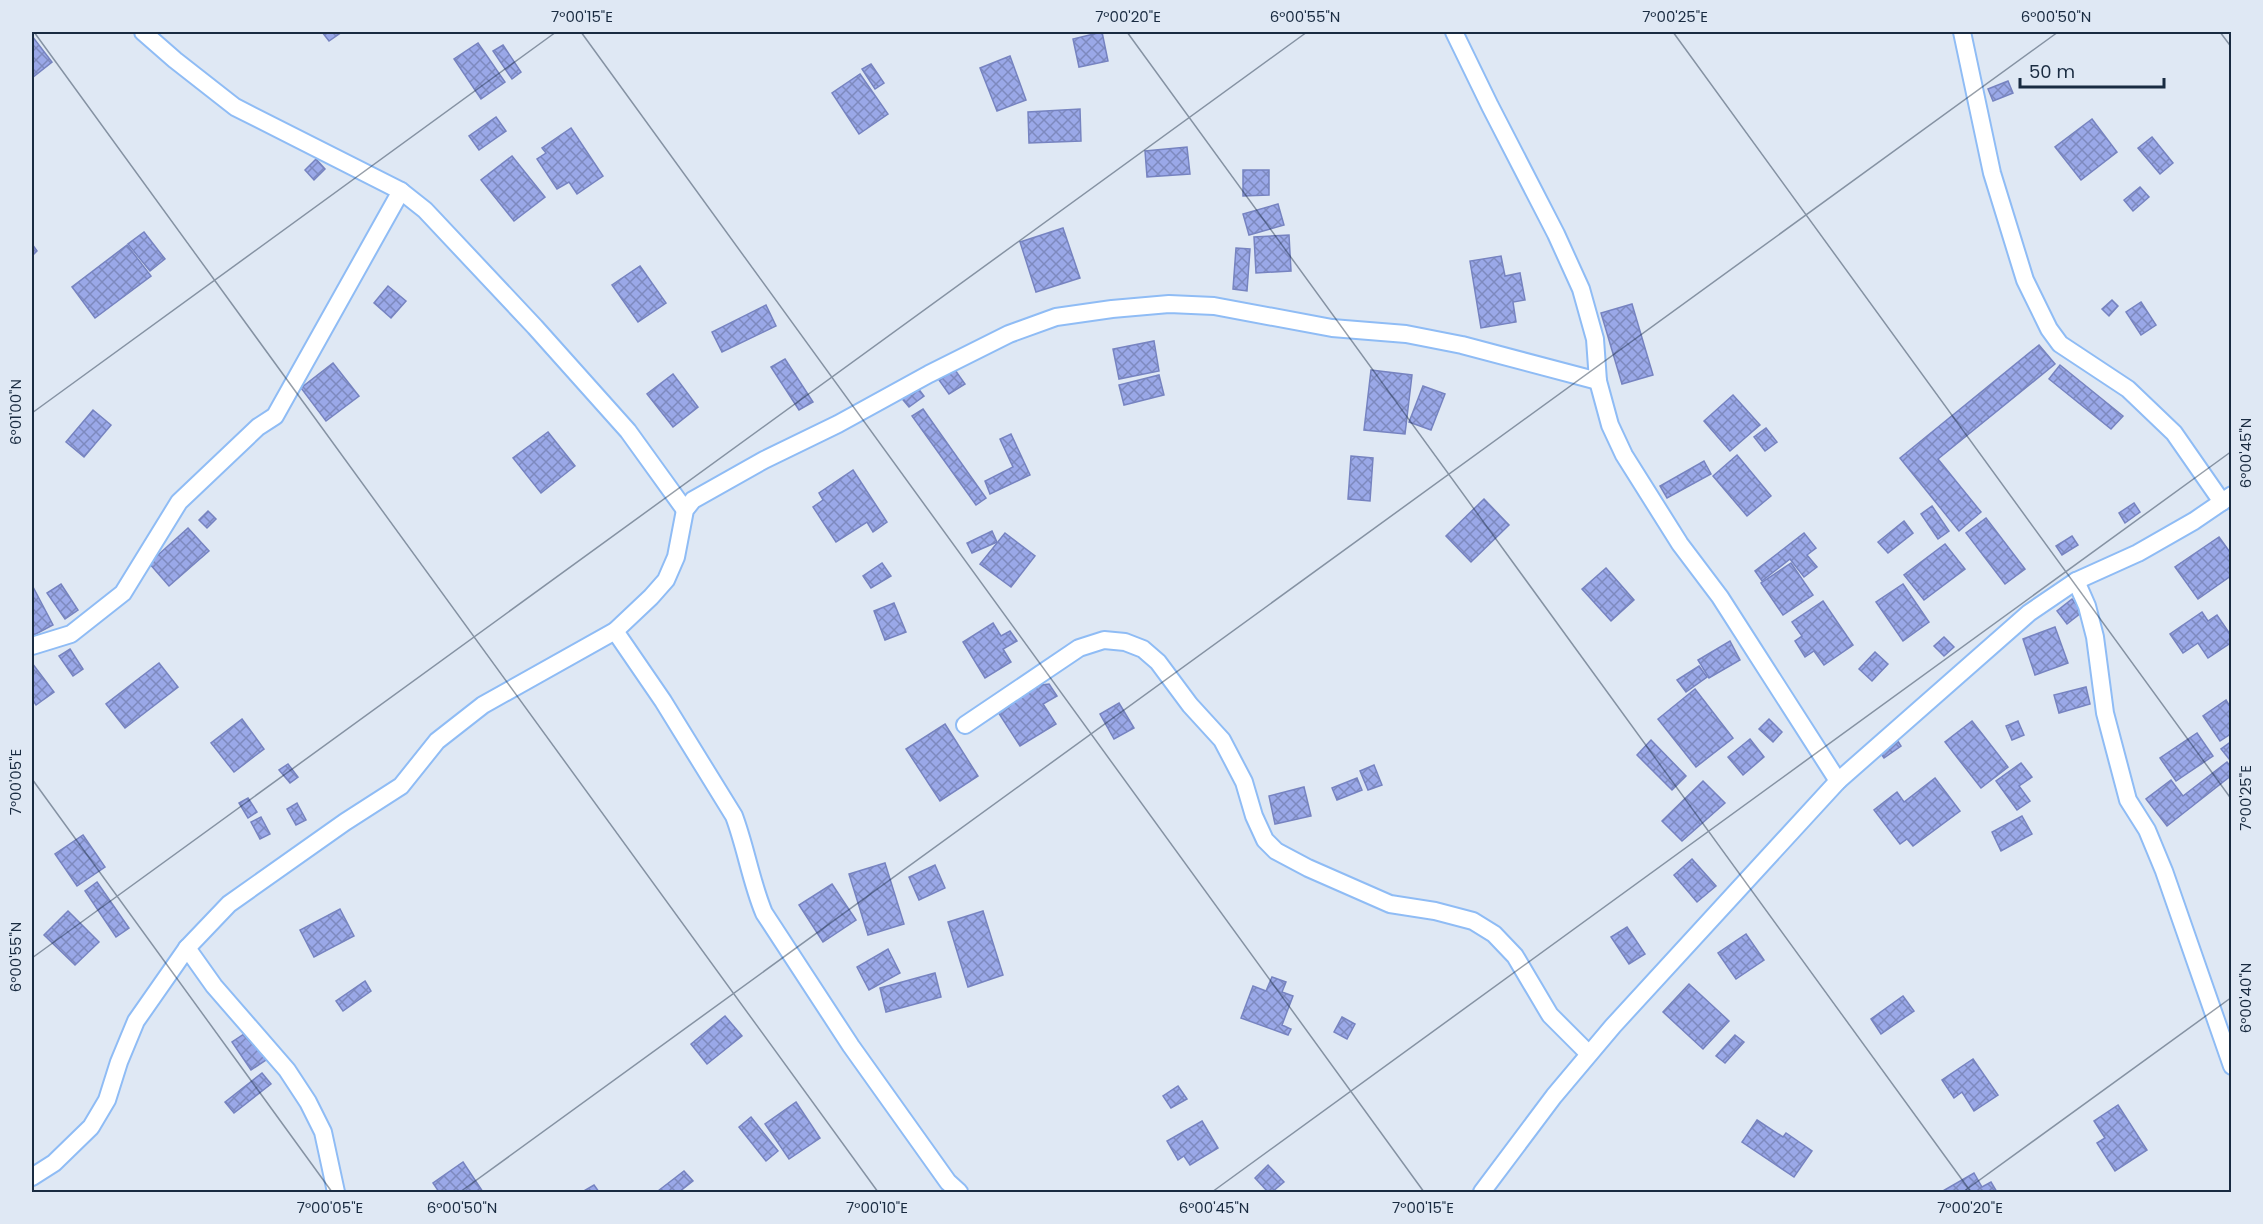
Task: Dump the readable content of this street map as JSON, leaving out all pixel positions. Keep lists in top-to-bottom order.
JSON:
{
  "scale_bar": "50 m",
  "coordinates": [
    "7°00'15\"E",
    "7°00'20\"E",
    "6°00'55\"N",
    "7°00'25\"E",
    "6°00'50\"N",
    "6°01'00\"N",
    "6°00'45\"N",
    "7°00'05\"E",
    "6°00'40\"N",
    "7°00'10\"E"
  ]
}
